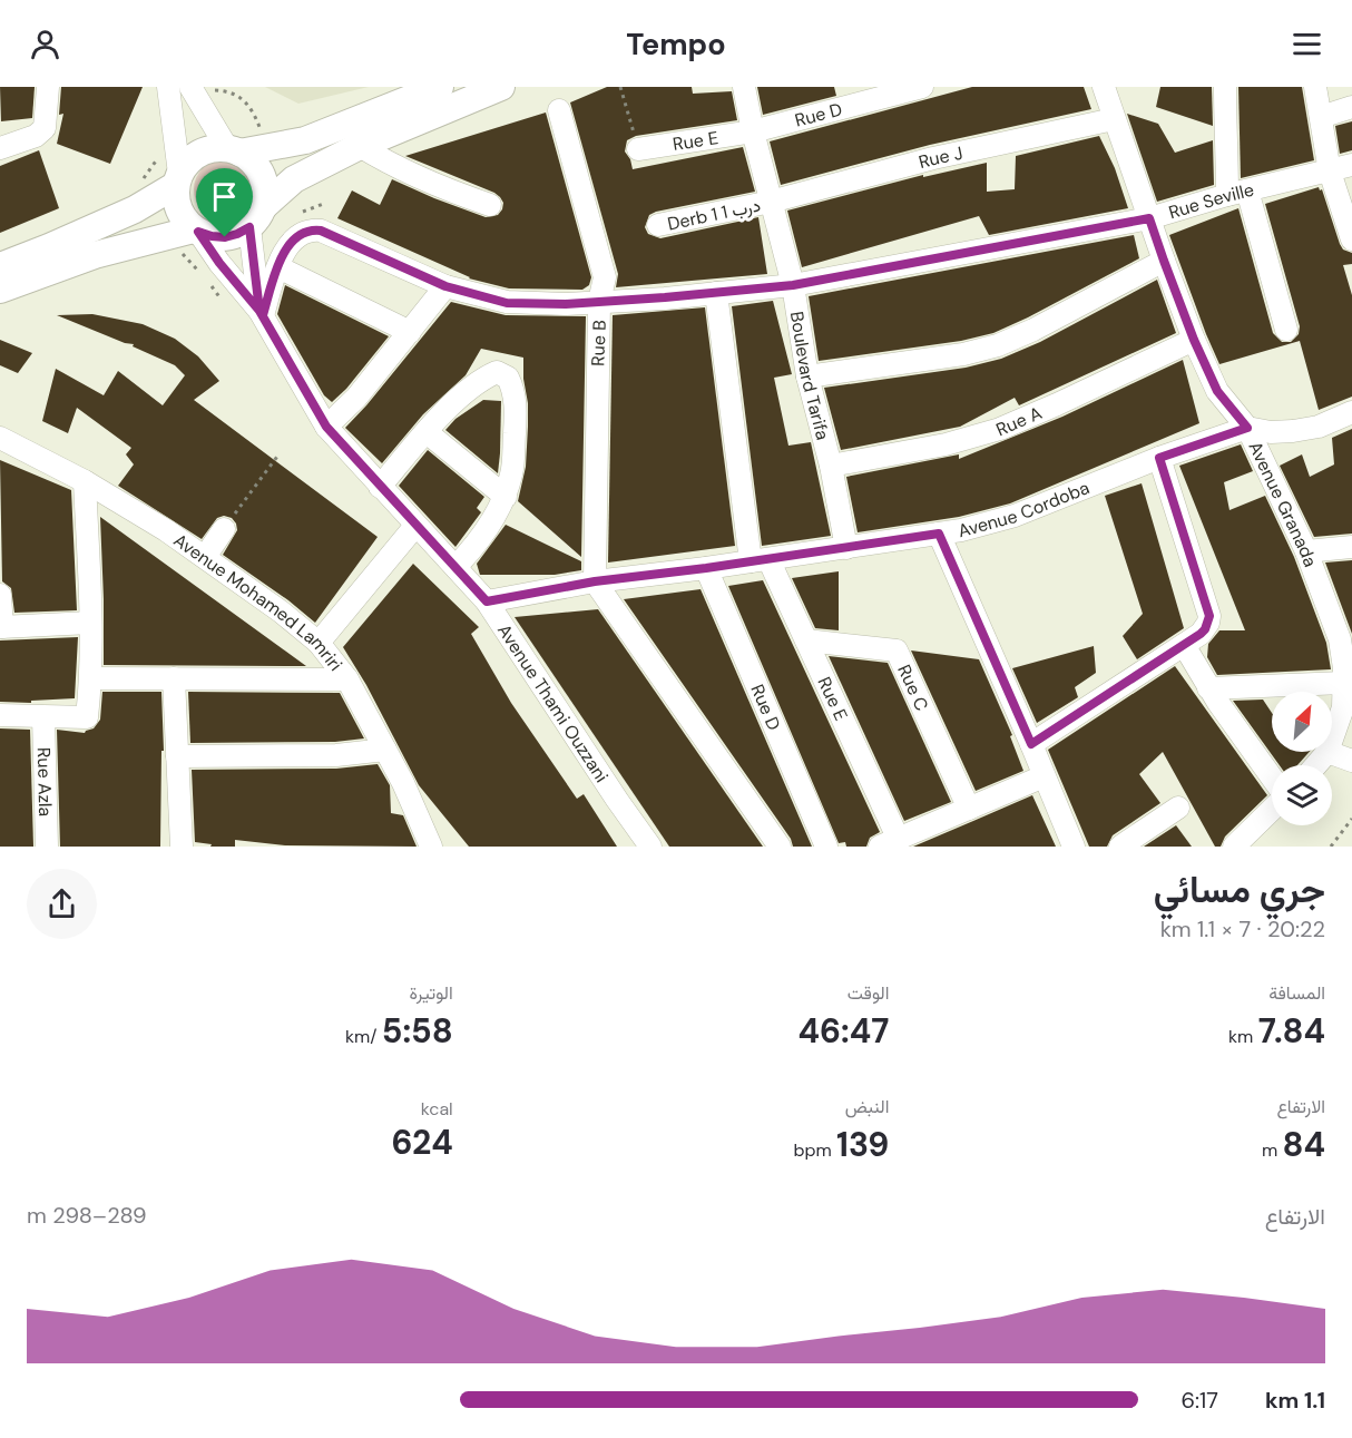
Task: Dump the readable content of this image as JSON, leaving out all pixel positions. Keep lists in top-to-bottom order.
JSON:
{
  "streets": {
    "street": [
      "Rue D",
      "Rue E",
      "Rue J",
      "Rue Seville",
      "Derb 1 درب 1",
      "Rue B",
      "Boulevard Tarifa",
      "Rue A",
      "Avenue Granada",
      "Avenue Cordoba",
      "Avenue Mohamed Lamriri",
      "Rue C",
      "Avenue Thami Ouzzani",
      "Rue Azla"
    ]
  },
  "crossings": [
    ["Rue D", "Rue E"],
    ["Rue D", "Boulevard Tarifa"],
    ["Rue D", "Avenue Cordoba"],
    ["Rue E", "Rue Seville"],
    ["Rue E", "Boulevard Tarifa"],
    ["Rue E", "Avenue Cordoba"],
    ["Rue E", "Rue C"],
    ["Rue J", "Derb 1 درب 1"],
    ["Rue J", "Boulevard Tarifa"],
    ["Rue J", "Avenue Granada"],
    ["Rue Seville", "Rue B"],
    ["Rue Seville", "Boulevard Tarifa"],
    ["Rue Seville", "Avenue Granada"],
    ["Rue Seville", "Avenue Thami Ouzzani"],
    ["Derb 1 درب 1", "Boulevard Tarifa"],
    ["Rue B", "Avenue Cordoba"],
    ["Boulevard Tarifa", "Rue A"],
    ["Boulevard Tarifa", "Avenue Cordoba"],
    ["Rue A", "Avenue Granada"],
    ["Avenue Granada", "Avenue Cordoba"],
    ["Avenue Cordoba", "Avenue Thami Ouzzani"]
  ],
  "north": "top right",
  "page": {
    "header": "Tempo",
    "heading": ["جري مسائي", "20:22 · 7 × 1.1 km"],
    "stats": [
      ["المسافة", "7.84 km"],
      ["الوقت", "46:47"],
      ["الوتيرة", "5:58 /km"],
      ["الارتفاع", "84 m"],
      ["النبض", "139 bpm"],
      ["kcal", "624"]
    ],
    "chart": ["الارتفاع", "289–298 m"],
    "list": [
      {
        "name": "1.1 km",
        "note": "6:17"
      }
    ]
  }
}
